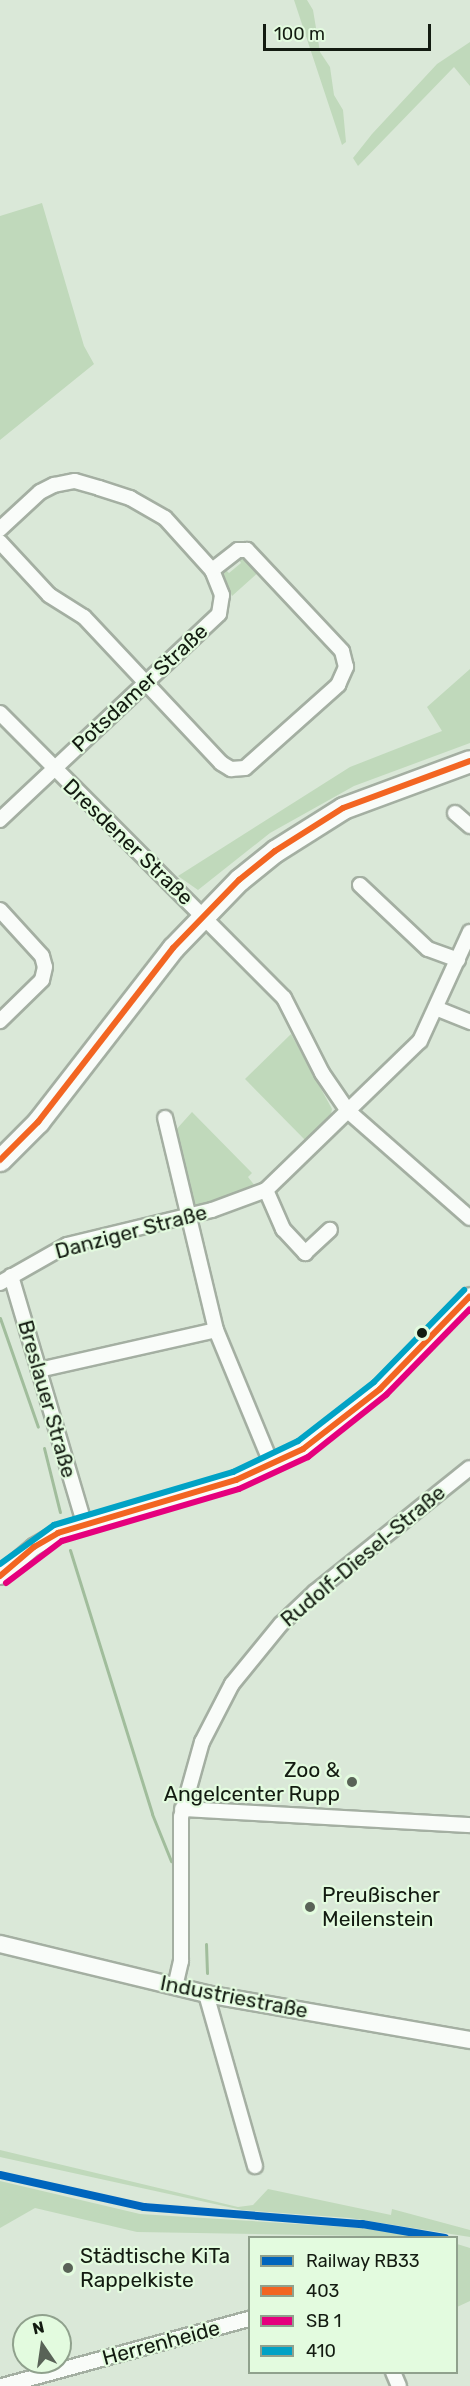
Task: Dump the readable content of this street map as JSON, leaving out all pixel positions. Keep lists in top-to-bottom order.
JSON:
{
  "streets": {
    "street": [
      "Potsdamer Straße",
      "Dresdener Straße",
      "Danziger Straße",
      "Breslauer Straße",
      "Rudolf-Diesel-Straße",
      "Industriestraße",
      "Herrenheide"
    ]
  },
  "crossings": [
    ["Potsdamer Straße", "Dresdener Straße"],
    ["Dresdener Straße", "Danziger Straße"],
    ["Danziger Straße", "Breslauer Straße"],
    ["Rudolf-Diesel-Straße", "Industriestraße"]
  ],
  "places": ["Zoo & Angelcenter Rupp", "Preußischer Meilenstein", "Städtische KiTa Rappelkiste"],
  "lines": ["transit line 403", "transit line 410", "rail line RB33"],
  "legend": [
    "Railway RB33",
    "403",
    "SB 1",
    "410"
  ],
  "scale_bar": "100 m",
  "north": "top"
}
